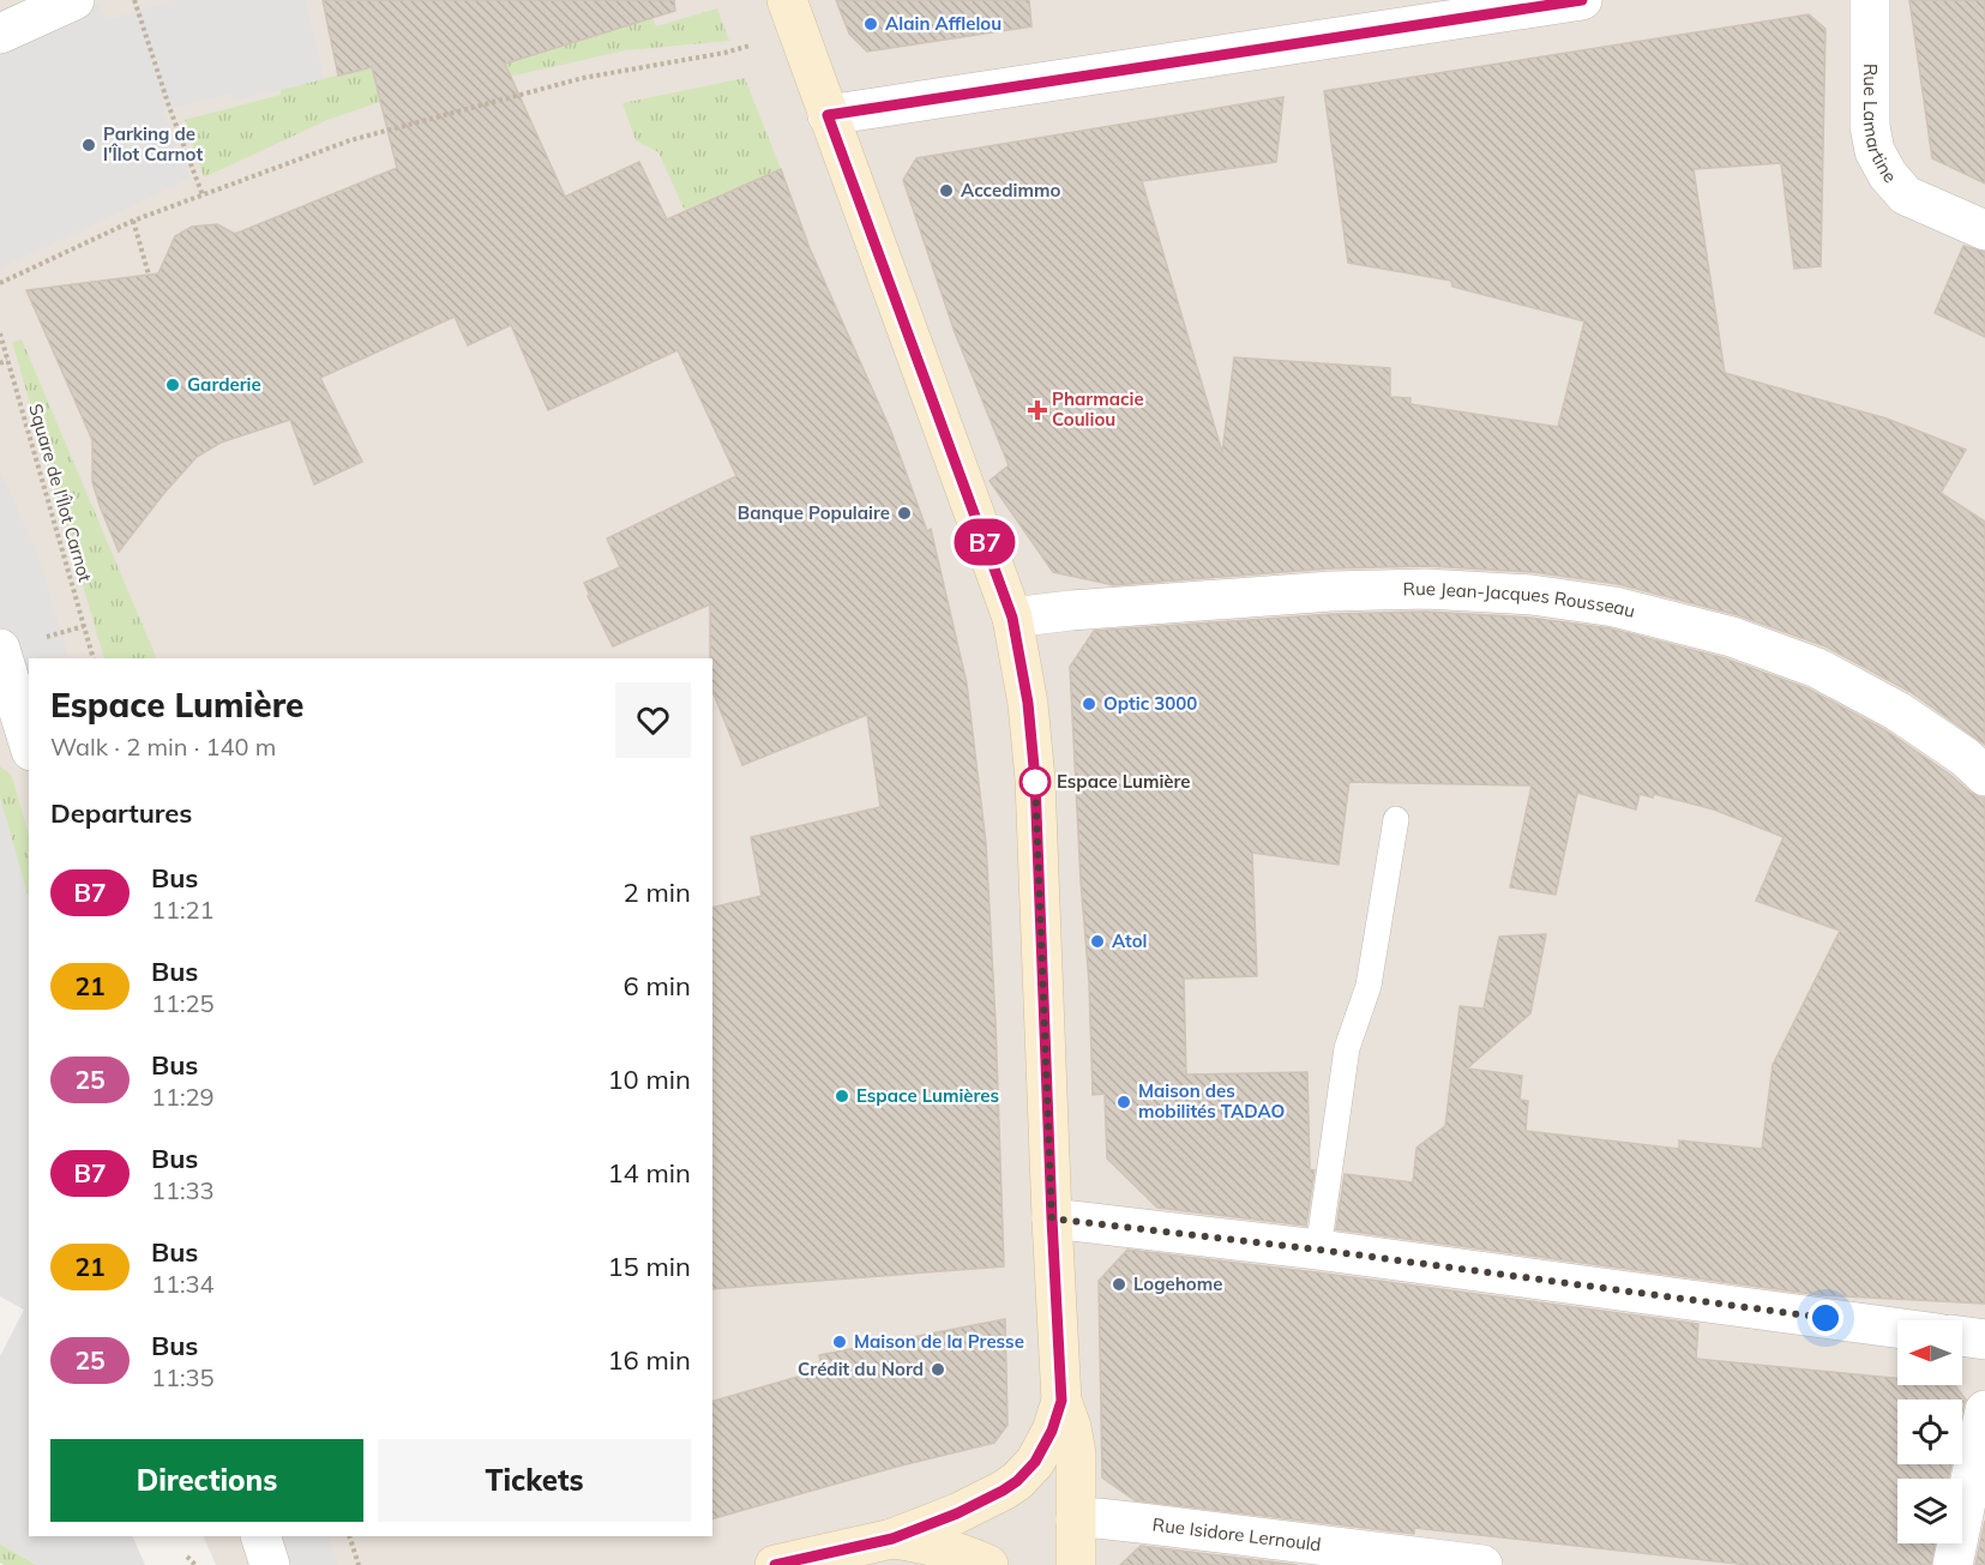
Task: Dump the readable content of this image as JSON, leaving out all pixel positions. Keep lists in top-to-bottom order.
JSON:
{
  "streets": {
    "street": ["Rue Lamartine", "Rue Jean-Jacques Rousseau", "Rue Isidore Lernould"],
    "path": ["Square de l'Îlot Carnot"]
  },
  "places": {
    "other": [
      "Alain Afflelou",
      "Parking de l'Îlot Carnot",
      "Accedimmo",
      "Garderie",
      "Banque Populaire",
      "Optic 3000",
      "Espace Lumière",
      "Atol",
      "Espace Lumières",
      "Maison des mobilités TADAO",
      "Logehome",
      "Maison de la Presse",
      "Crédit du Nord"
    ],
    "health": ["Pharmacie Couliou"]
  },
  "lines": ["bus line B7"],
  "north": "left",
  "page": {
    "on_map": "B7",
    "heading": [
      ["Espace Lumière", "Walk · 2 min · 140 m"],
      "Departures"
    ],
    "list": [
      {
        "mark": "B7",
        "name": "Bus",
        "note": "11:21",
        "value": "2 min"
      },
      {
        "mark": "21",
        "name": "Bus",
        "note": "11:25",
        "value": "6 min"
      },
      {
        "mark": "25",
        "name": "Bus",
        "note": "11:29",
        "value": "10 min"
      },
      {
        "mark": "B7",
        "name": "Bus",
        "note": "11:33",
        "value": "14 min"
      },
      {
        "mark": "21",
        "name": "Bus",
        "note": "11:34",
        "value": "15 min"
      },
      {
        "mark": "25",
        "name": "Bus",
        "note": "11:35",
        "value": "16 min"
      }
    ],
    "buttons": ["Directions", "Tickets"]
  }
}
